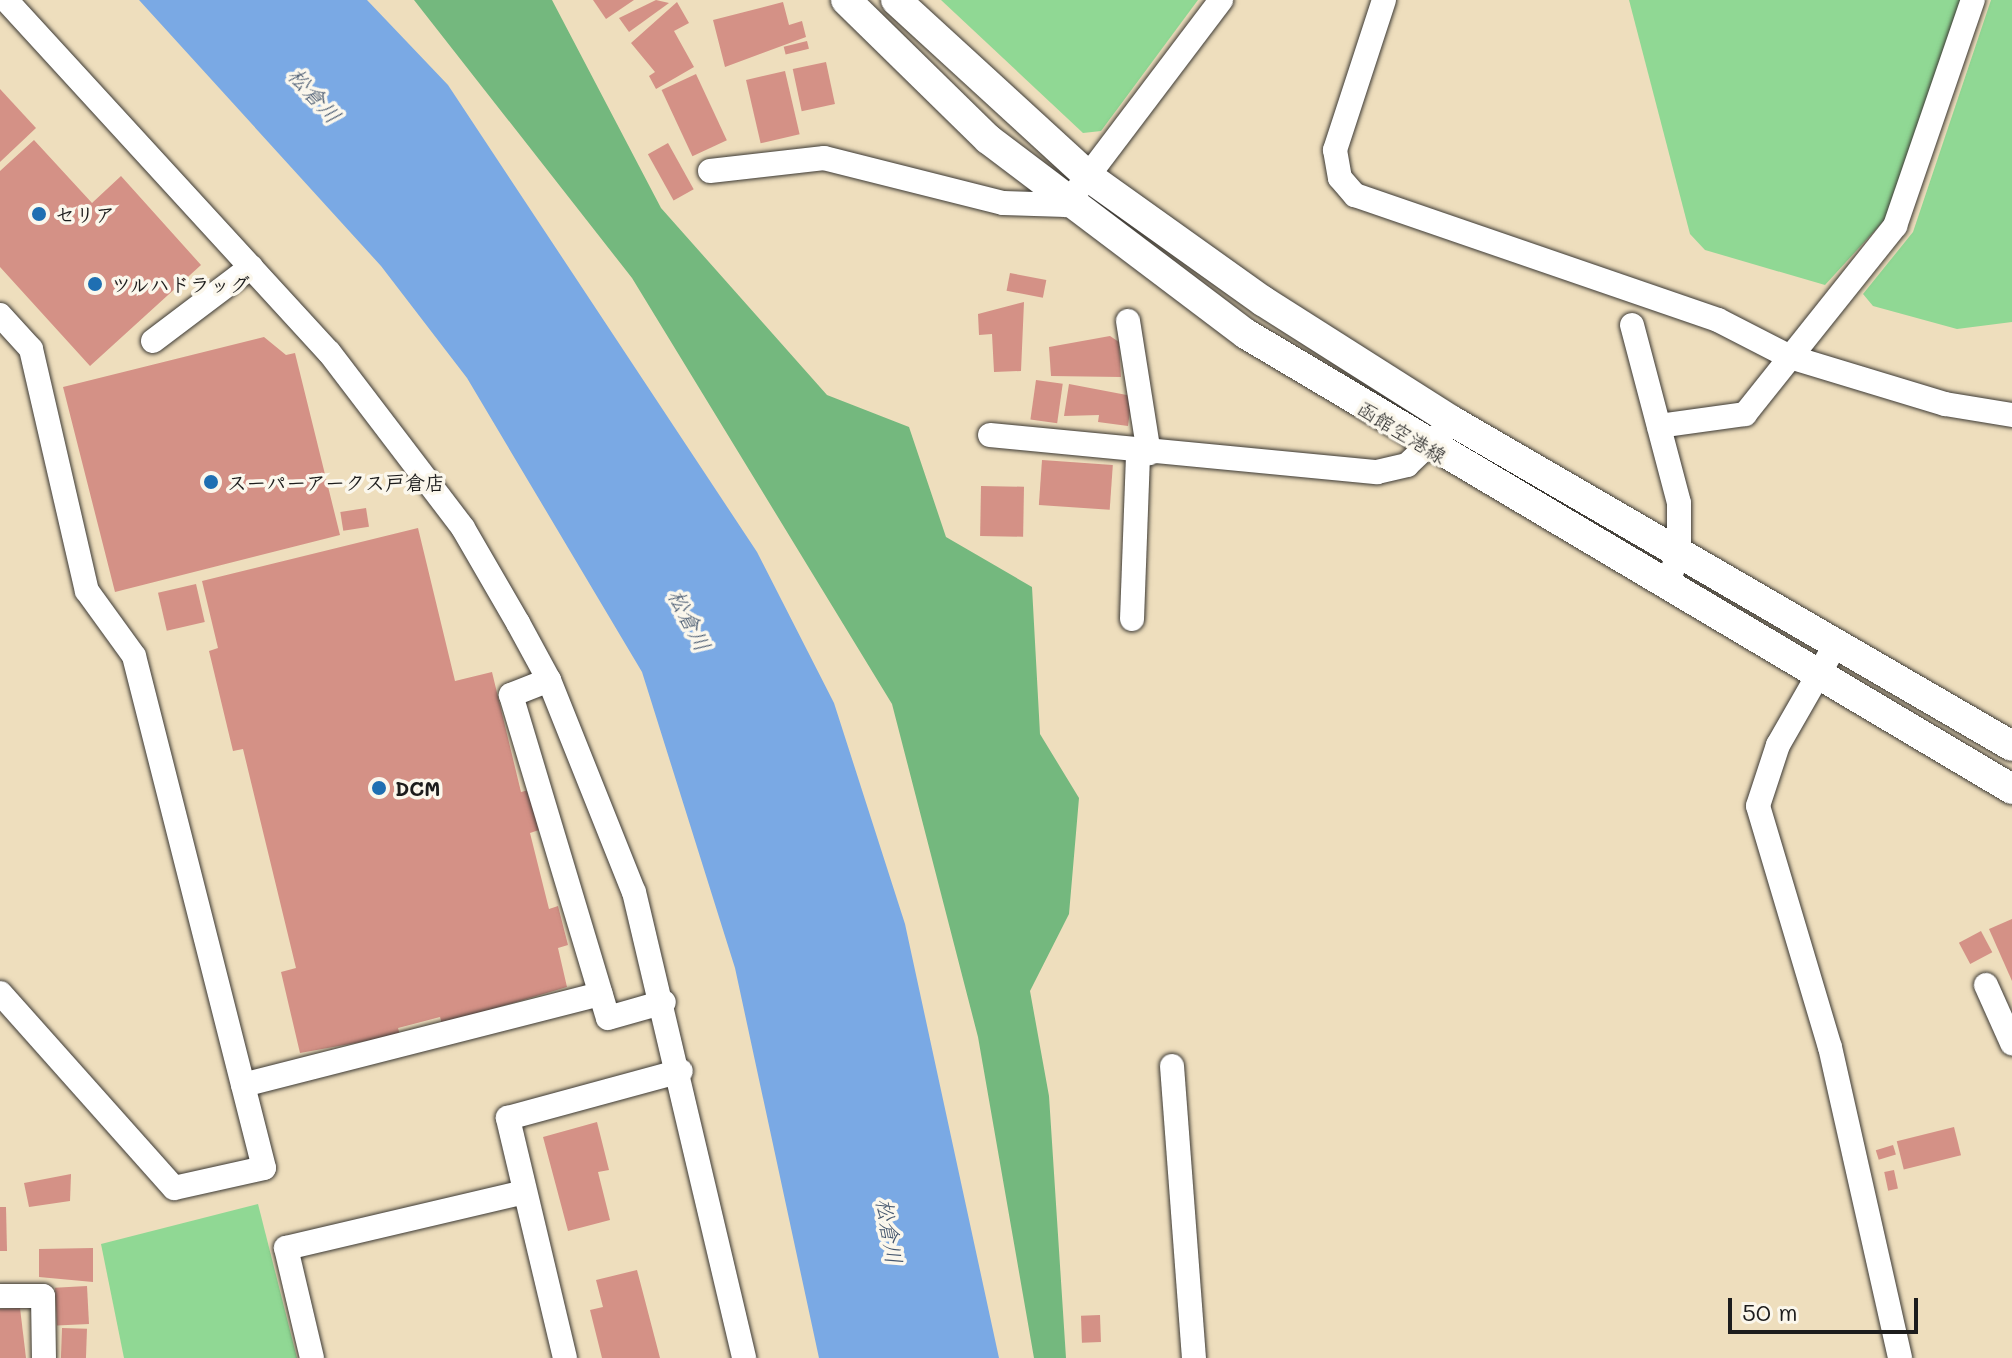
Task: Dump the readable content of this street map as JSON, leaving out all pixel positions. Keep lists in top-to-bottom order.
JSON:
{
  "streets": {
    "main road": ["函館空港線"]
  },
  "water": ["松倉川"],
  "places": [
    "セリア",
    "ツルハドラッグ",
    "スーパーアークス戸倉店",
    "DCM"
  ],
  "scale_bar": "50 m"
}
